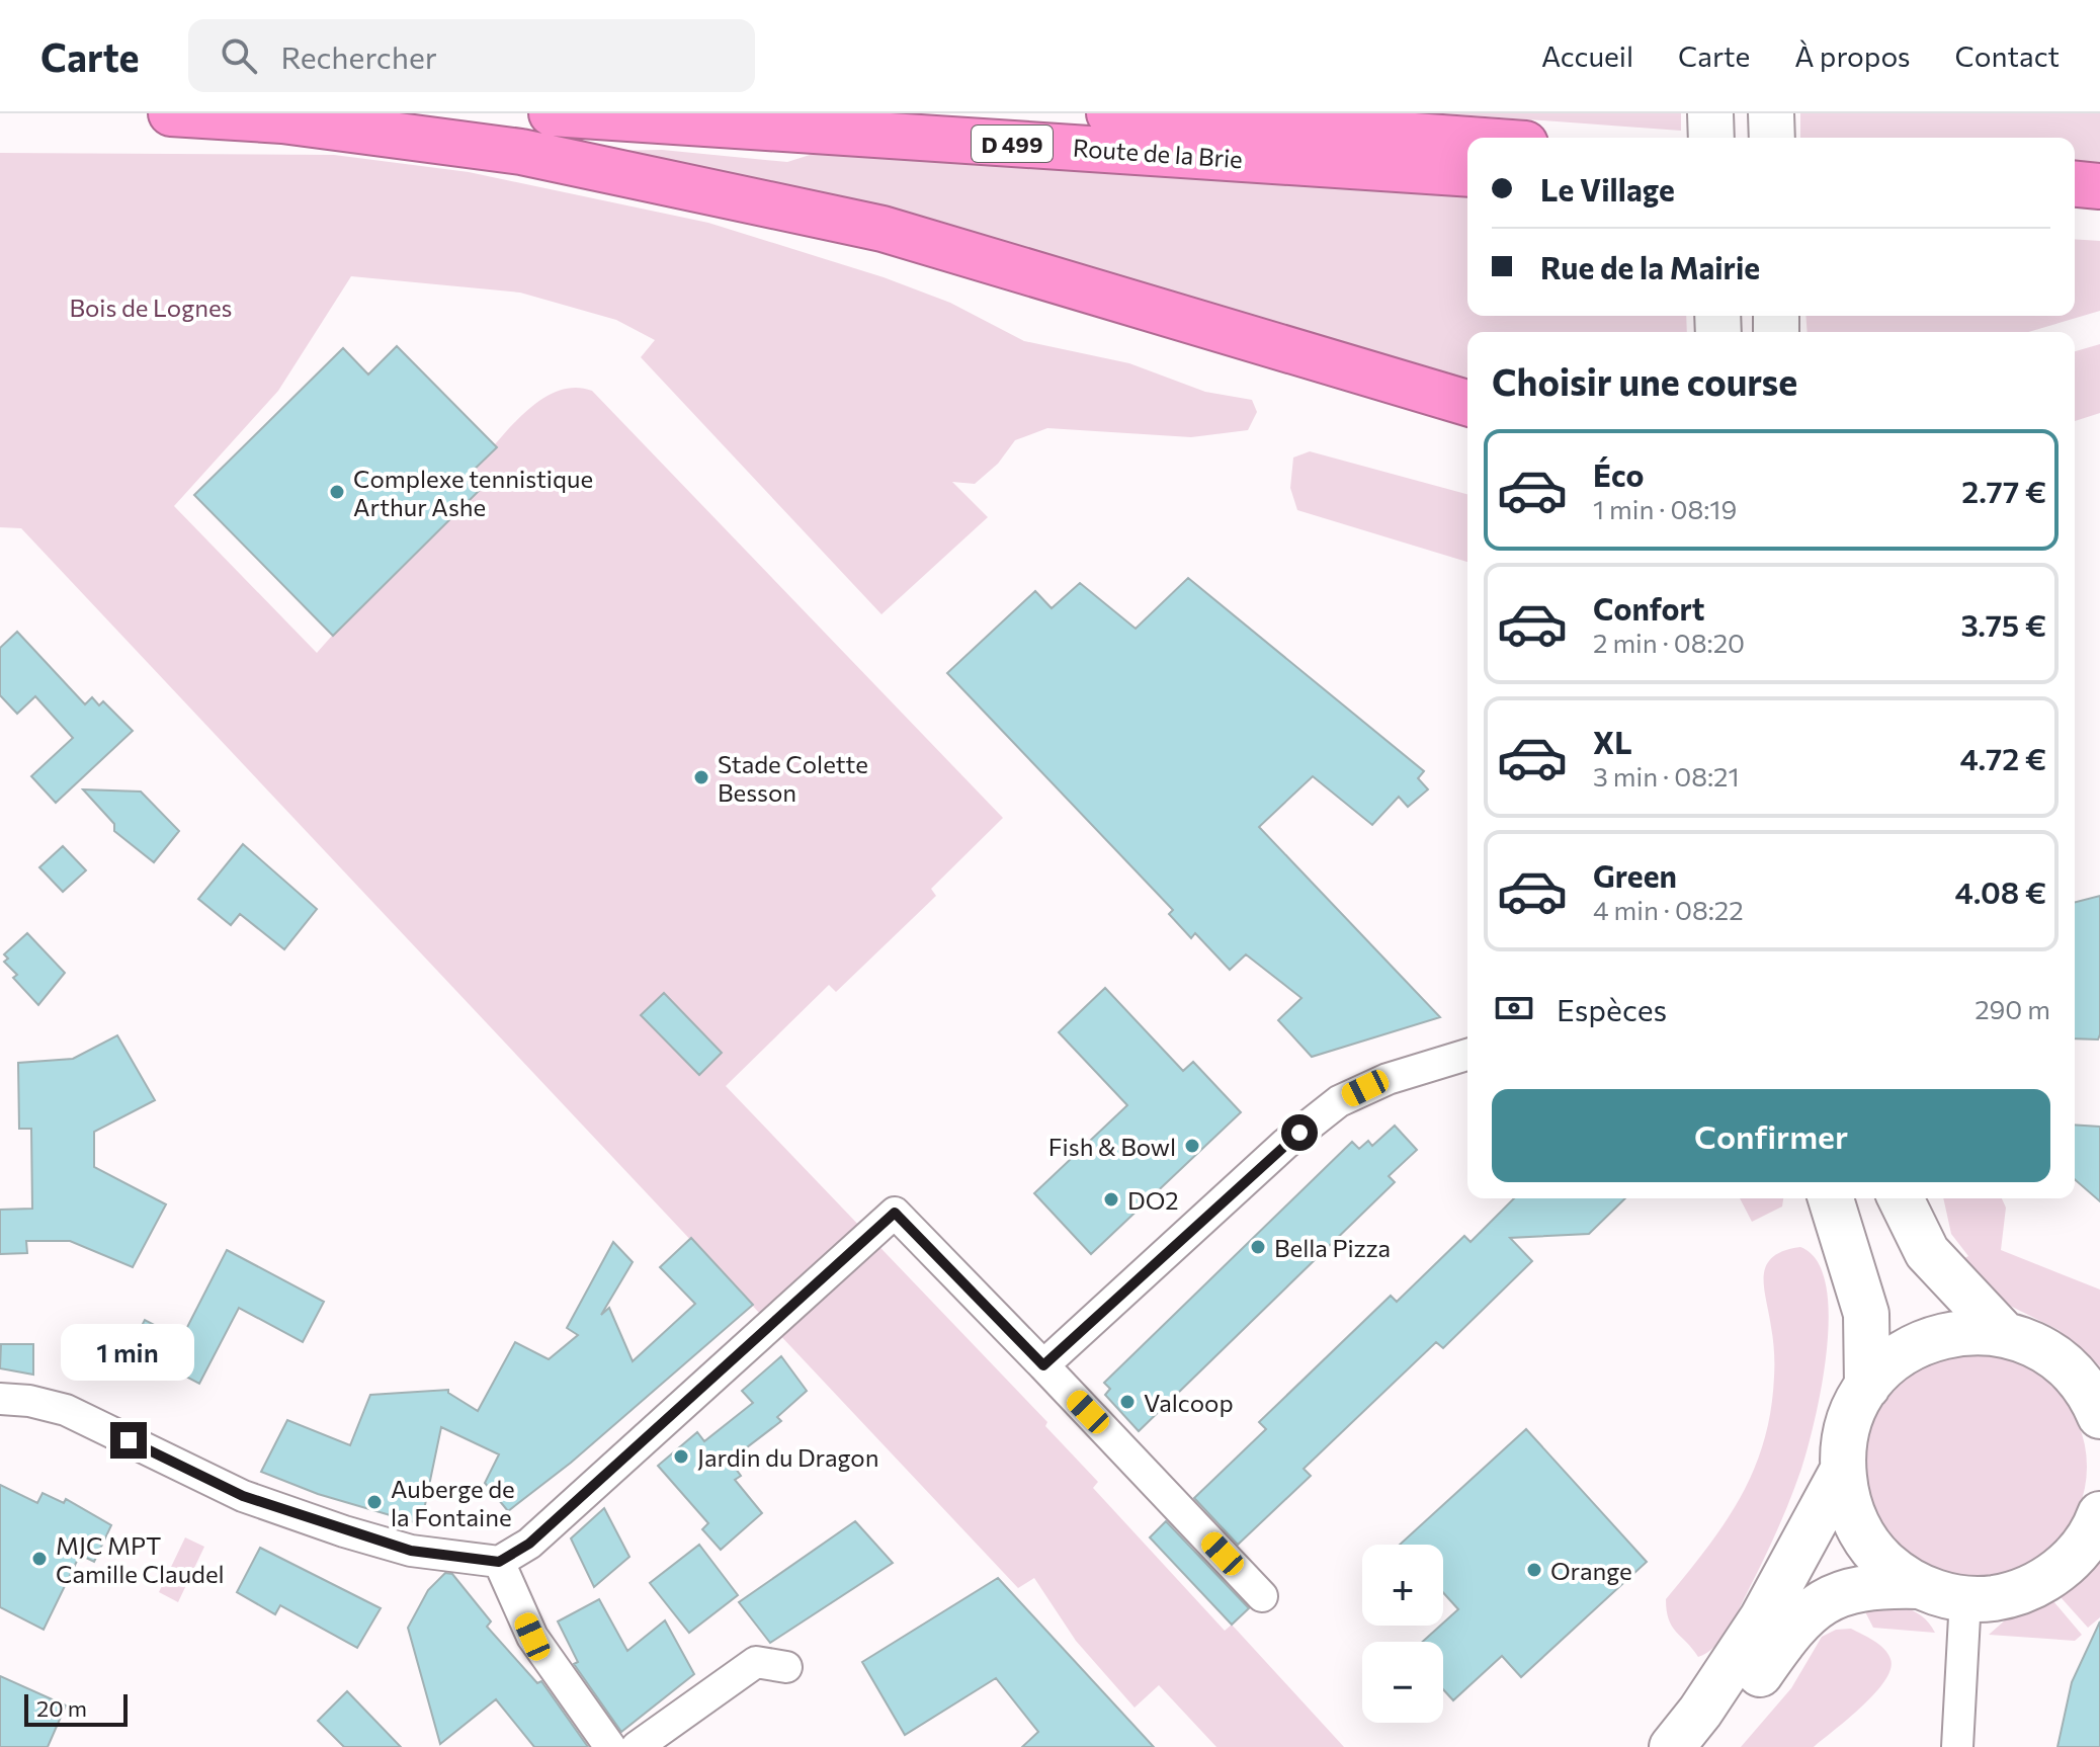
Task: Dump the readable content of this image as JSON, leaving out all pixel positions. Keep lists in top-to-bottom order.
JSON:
{
  "streets": {
    "highway": ["D 499", "Route de la Brie"]
  },
  "parks": ["Bois de Lognes"],
  "places": [
    "Complexe tennistique Arthur Ashe",
    "Stade Colette Besson",
    "Fish & Bowl",
    "DO2",
    "Bella Pizza",
    "Valcoop",
    "Jardin du Dragon",
    "Auberge de la Fontaine",
    "MJC MPT Camille Claudel",
    "Orange"
  ],
  "scale_bar": "20 m",
  "page": {
    "header": "Carte",
    "search": "Rechercher",
    "nav": [
      "Accueil",
      "Carte",
      "À propos",
      "Contact"
    ],
    "banner": ["Le Village", "Rue de la Mairie"],
    "heading": "Choisir une course",
    "list": [
      {
        "name": "Éco",
        "note": "1 min · 08:19",
        "value": "2.77 €"
      },
      {
        "name": "Confort",
        "note": "2 min · 08:20",
        "value": "3.75 €"
      },
      {
        "name": "XL",
        "note": "3 min · 08:21",
        "value": "4.72 €"
      },
      {
        "name": "Green",
        "note": "4 min · 08:22",
        "value": "4.08 €"
      }
    ],
    "pay": ["Espèces", "290 m"],
    "buttons": "Confirmer",
    "bubble": "1 min",
    "map_buttons": ["+", "−"],
    "scale": "20 m"
  }
}
